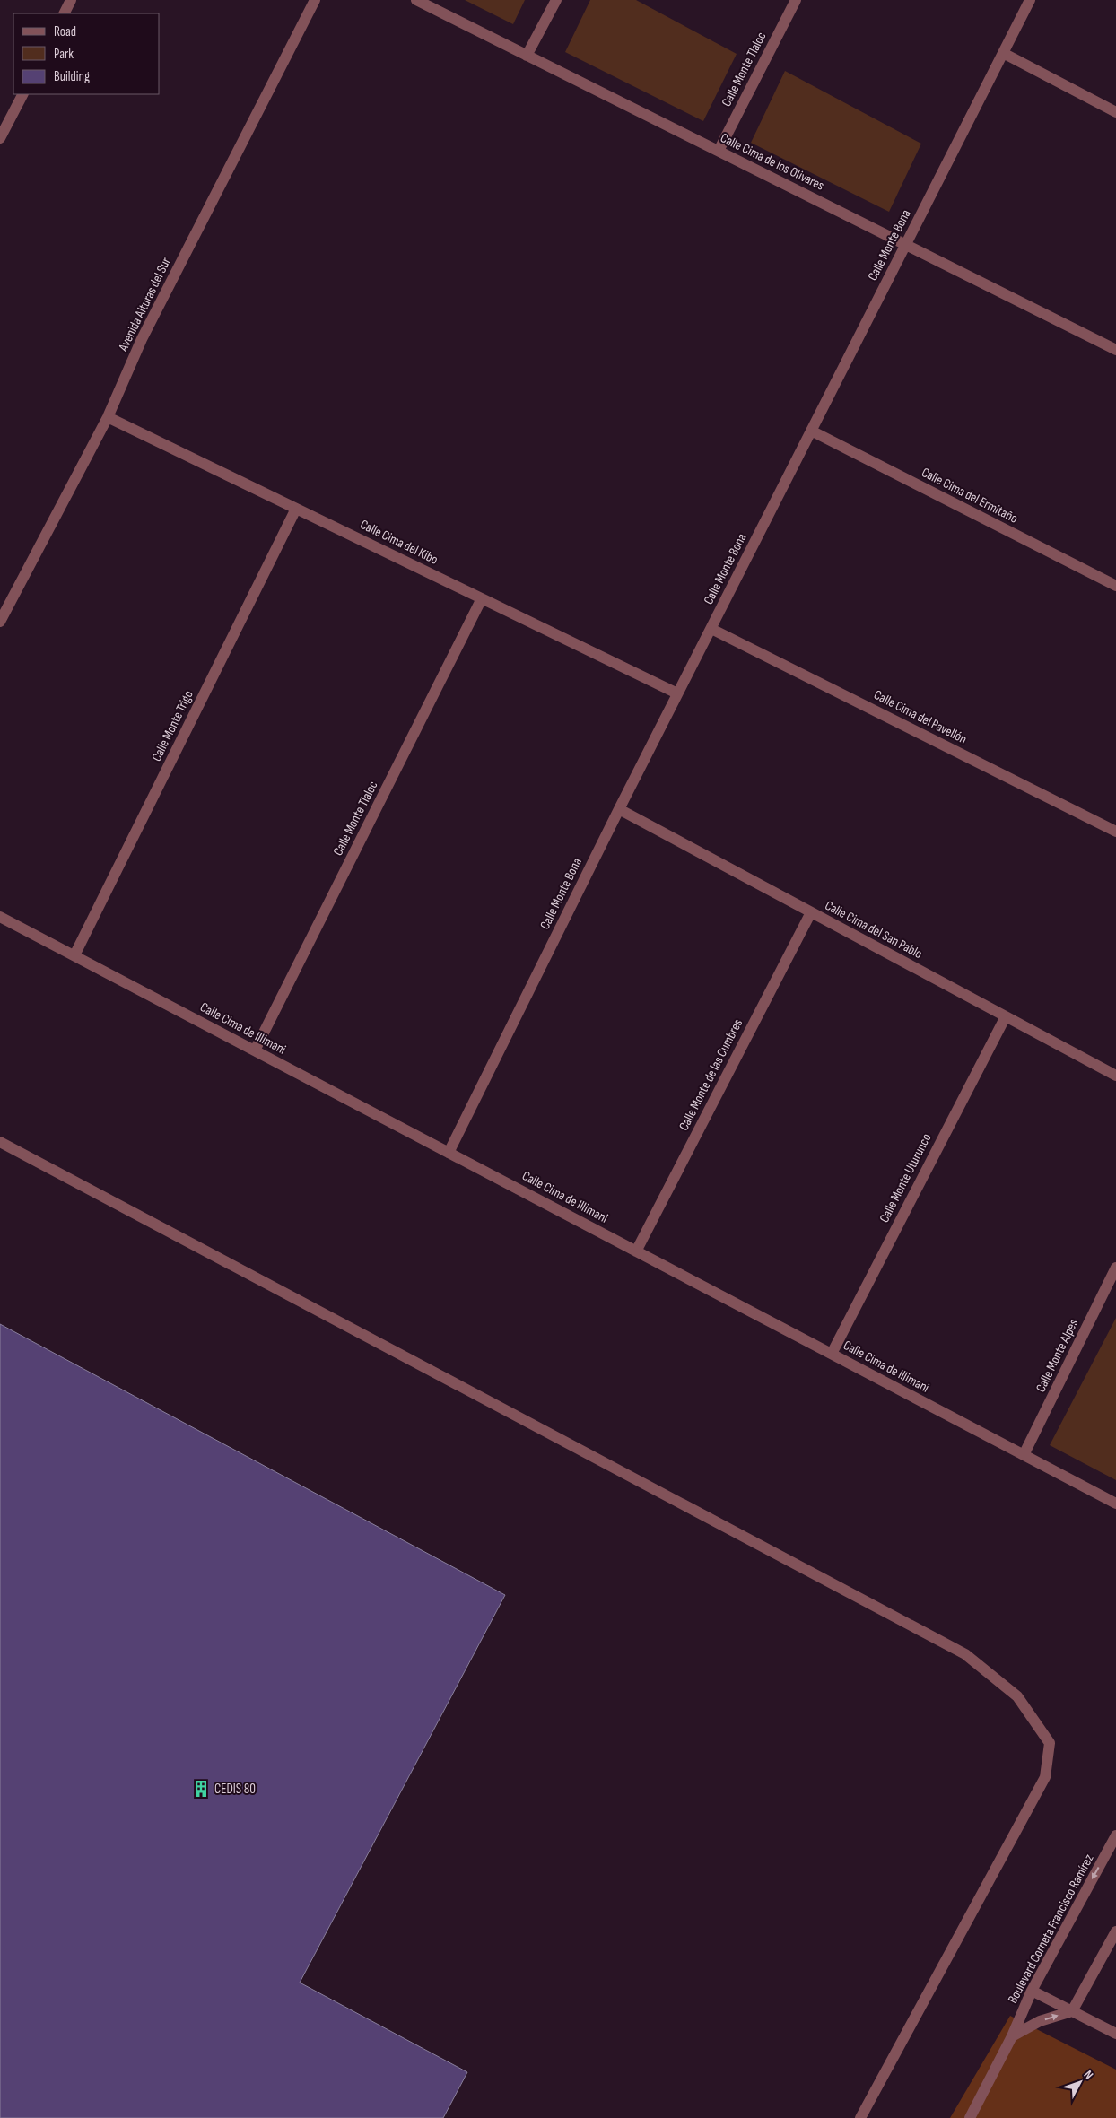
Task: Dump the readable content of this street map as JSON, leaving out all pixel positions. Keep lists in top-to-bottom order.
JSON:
{
  "streets": {
    "street": [
      "Calle Monte Tlaloc",
      "Calle Cima de los Olivares",
      "Calle Monte Bona",
      "Avenida Alturas del Sur",
      "Calle Cima del Ermitaño",
      "Calle Cima del Kibo",
      "Calle Cima del Pavellón",
      "Calle Monte Trigo",
      "Calle Cima del San Pablo",
      "Calle Cima de Illimani",
      "Calle Monte de las Cumbres",
      "Calle Monte Uturunco",
      "Calle Monte Alpes",
      "Boulevard Corneta Francisco Ramírez"
    ]
  },
  "crossings": [
    ["Calle Monte Tlaloc", "Calle Cima de los Olivares"],
    ["Calle Monte Tlaloc", "Calle Cima del Kibo"],
    ["Calle Monte Tlaloc", "Calle Cima de Illimani"],
    ["Calle Cima de los Olivares", "Calle Monte Bona"],
    ["Calle Monte Bona", "Calle Cima del Ermitaño"],
    ["Calle Monte Bona", "Calle Cima del Kibo"],
    ["Calle Monte Bona", "Calle Cima del Pavellón"],
    ["Calle Monte Bona", "Calle Cima del San Pablo"],
    ["Calle Monte Bona", "Calle Cima de Illimani"],
    ["Avenida Alturas del Sur", "Calle Cima del Kibo"],
    ["Calle Cima del Kibo", "Calle Monte Trigo"],
    ["Calle Monte Trigo", "Calle Cima de Illimani"],
    ["Calle Cima del San Pablo", "Calle Monte de las Cumbres"],
    ["Calle Cima del San Pablo", "Calle Monte Uturunco"],
    ["Calle Cima de Illimani", "Calle Monte de las Cumbres"],
    ["Calle Cima de Illimani", "Calle Monte Uturunco"],
    ["Calle Cima de Illimani", "Calle Monte Alpes"]
  ],
  "places": {
    "building": ["CEDIS 80"]
  },
  "legend": ["Road", "Park", "Building"],
  "north": "top right"
}
